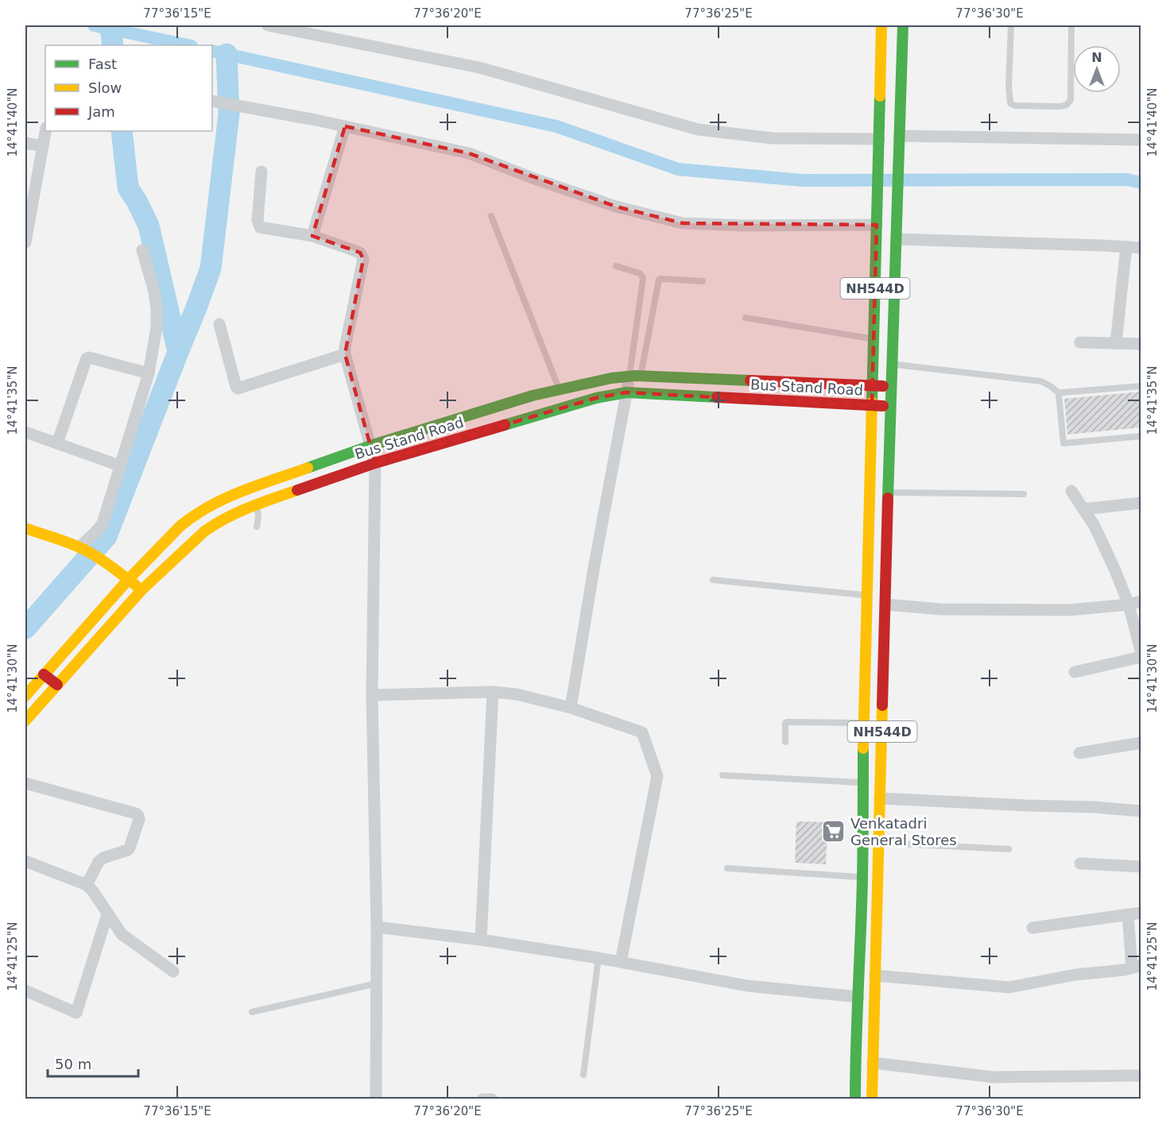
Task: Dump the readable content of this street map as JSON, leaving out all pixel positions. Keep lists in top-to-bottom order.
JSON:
{
  "streets": {
    "main road": ["NH544D", "Bus Stand Road"]
  },
  "crossings": [
    ["NH544D", "Bus Stand Road"]
  ],
  "places": {
    "supermarket": ["Venkatadri General Stores"]
  },
  "legend": ["Fast", "Slow", "Jam"],
  "scale_bar": "50 m",
  "north": "top",
  "coordinates": [
    "77°36'15\"E",
    "77°36'20\"E",
    "77°36'25\"E",
    "77°36'30\"E",
    "14°41'40\"N",
    "14°41'35\"N",
    "14°41'30\"N",
    "14°41'25\"N"
  ]
}
